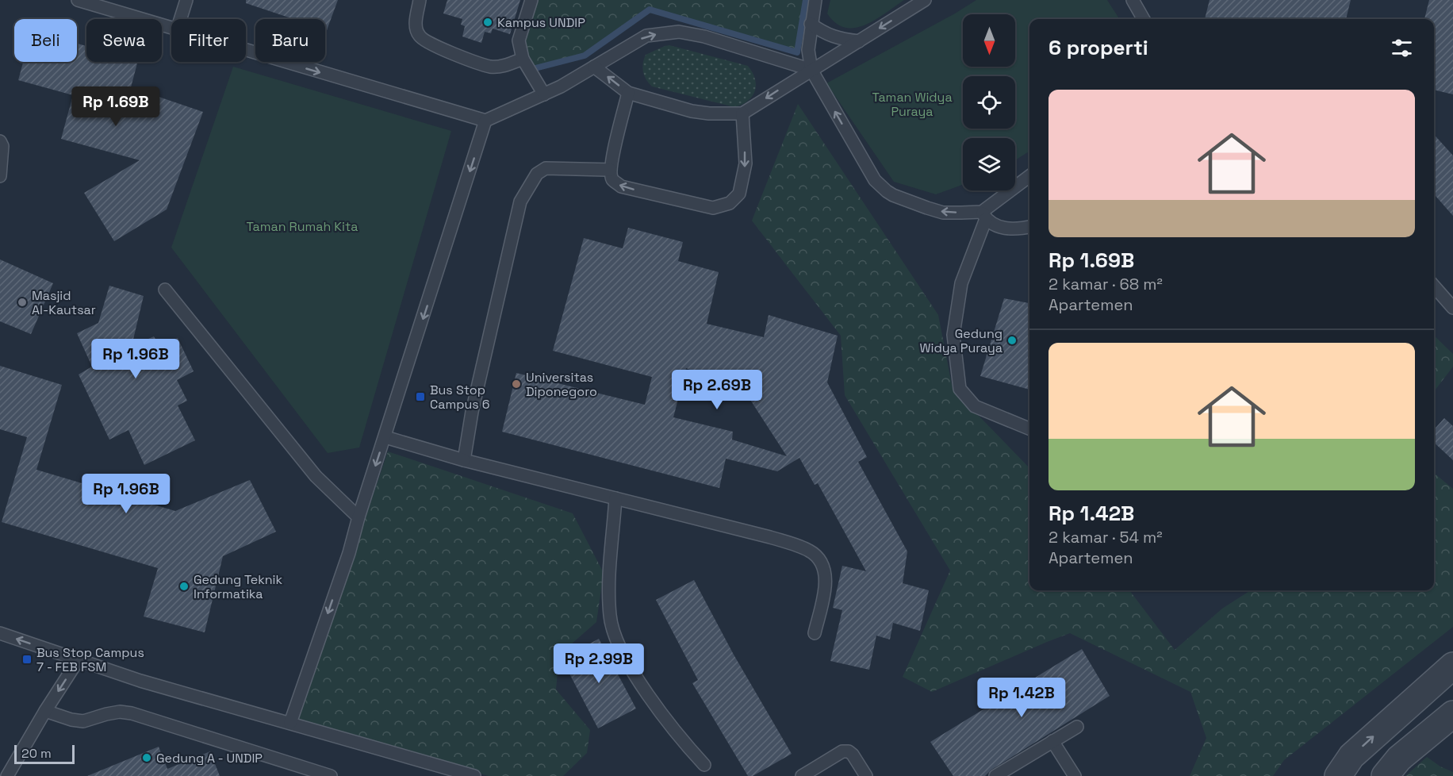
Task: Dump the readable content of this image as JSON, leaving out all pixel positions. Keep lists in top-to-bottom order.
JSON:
{
  "parks": ["Taman Widya Puraya", "Taman Rumah Kita"],
  "places": {
    "other": [
      "Kampus UNDIP",
      "Masjid Al-Kautsar",
      "Gedung Widya Puraya",
      "Universitas Diponegoro",
      "Gedung Teknik Informatika",
      "Gedung A - UNDIP"
    ],
    "transit": ["Bus Stop Campus 6", "Bus Stop Campus 7 - FEB FSM"]
  },
  "scale_bar": "20 m",
  "north": "bottom",
  "page": {
    "chip": [
      "Beli",
      "Sewa",
      "Filter",
      "Baru"
    ],
    "heading": "6 properti",
    "list": [
      {
        "name": "Rp 1.69B",
        "note": "2 kamar · 68 m² · Apartemen"
      },
      {
        "name": "Rp 1.42B",
        "note": "2 kamar · 54 m² · Apartemen"
      }
    ],
    "price": [
      "Rp 1.69B",
      "Rp 1.96B",
      "Rp 2.69B",
      "Rp 1.96B",
      "Rp 2.99B",
      "Rp 1.42B"
    ],
    "scale": "20 m"
  }
}
